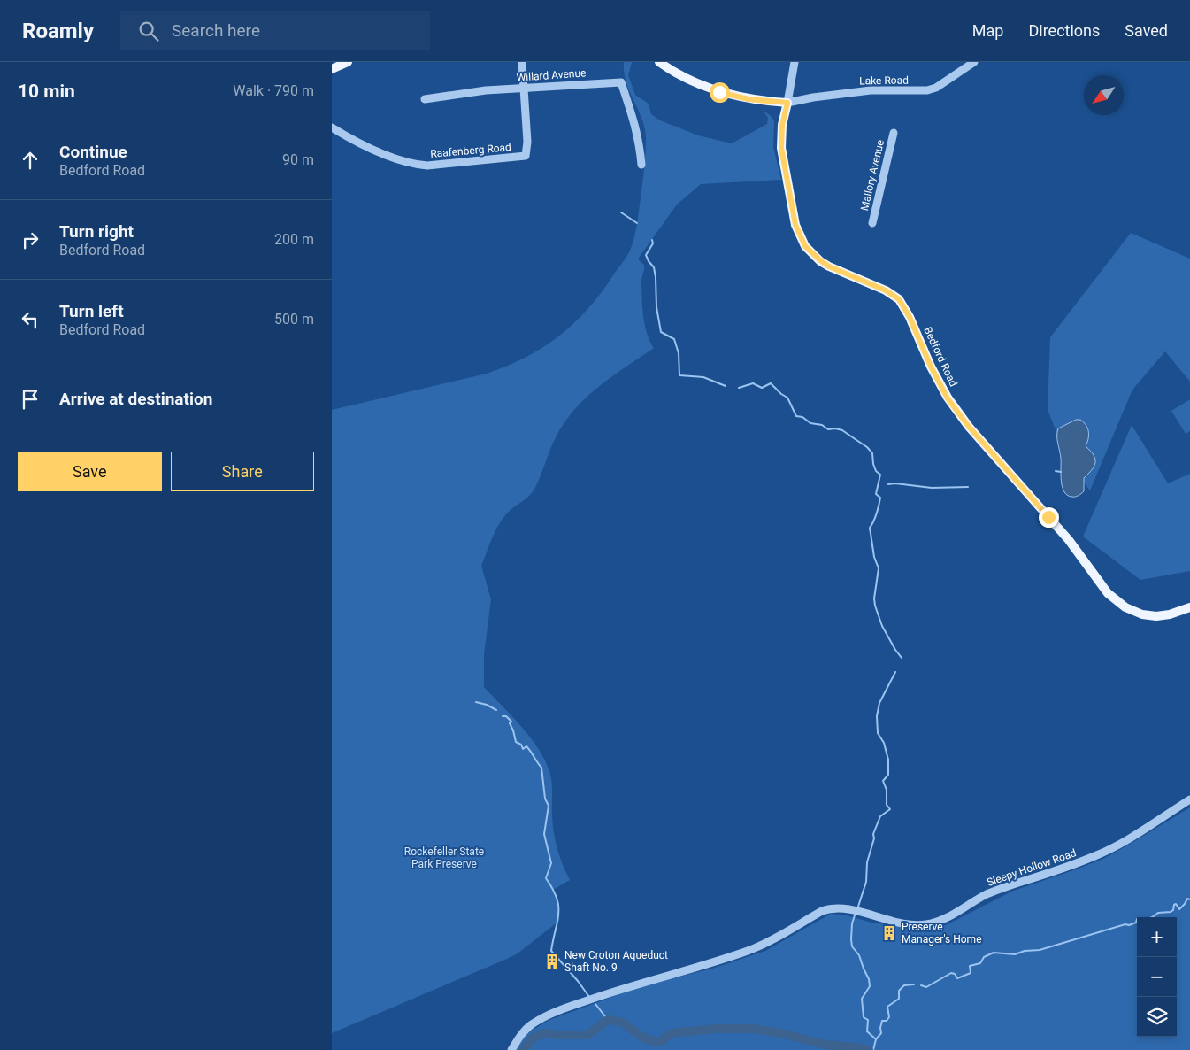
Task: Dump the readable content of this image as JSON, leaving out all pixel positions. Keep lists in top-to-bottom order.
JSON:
{
  "streets": {
    "main road": ["Bedford Road"],
    "street": [
      "Willard Avenue",
      "Lake Road",
      "Raafenberg Road",
      "Mallory Avenue",
      "Sleepy Hollow Road"
    ]
  },
  "crossings": [
    ["Willard Avenue", "Raafenberg Road"],
    ["Lake Road", "Bedford Road"]
  ],
  "parks": ["Rockefeller State Park Preserve"],
  "places": {
    "building": ["Preserve Manager's Home", "New Croton Aqueduct Shaft No. 9"]
  },
  "north": "bottom left",
  "page": {
    "header": "Roamly",
    "search": "Search here",
    "nav": ["Map", "Directions", "Saved"],
    "heading": ["10 min", "Walk · 790 m"],
    "list": [
      ["Continue", "Bedford Road", "90 m"],
      ["Turn right", "Bedford Road", "200 m"],
      ["Turn left", "Bedford Road", "500 m"],
      "Arrive at destination"
    ],
    "buttons": ["Save", "Share"],
    "map_buttons": ["+", "−"]
  }
}
